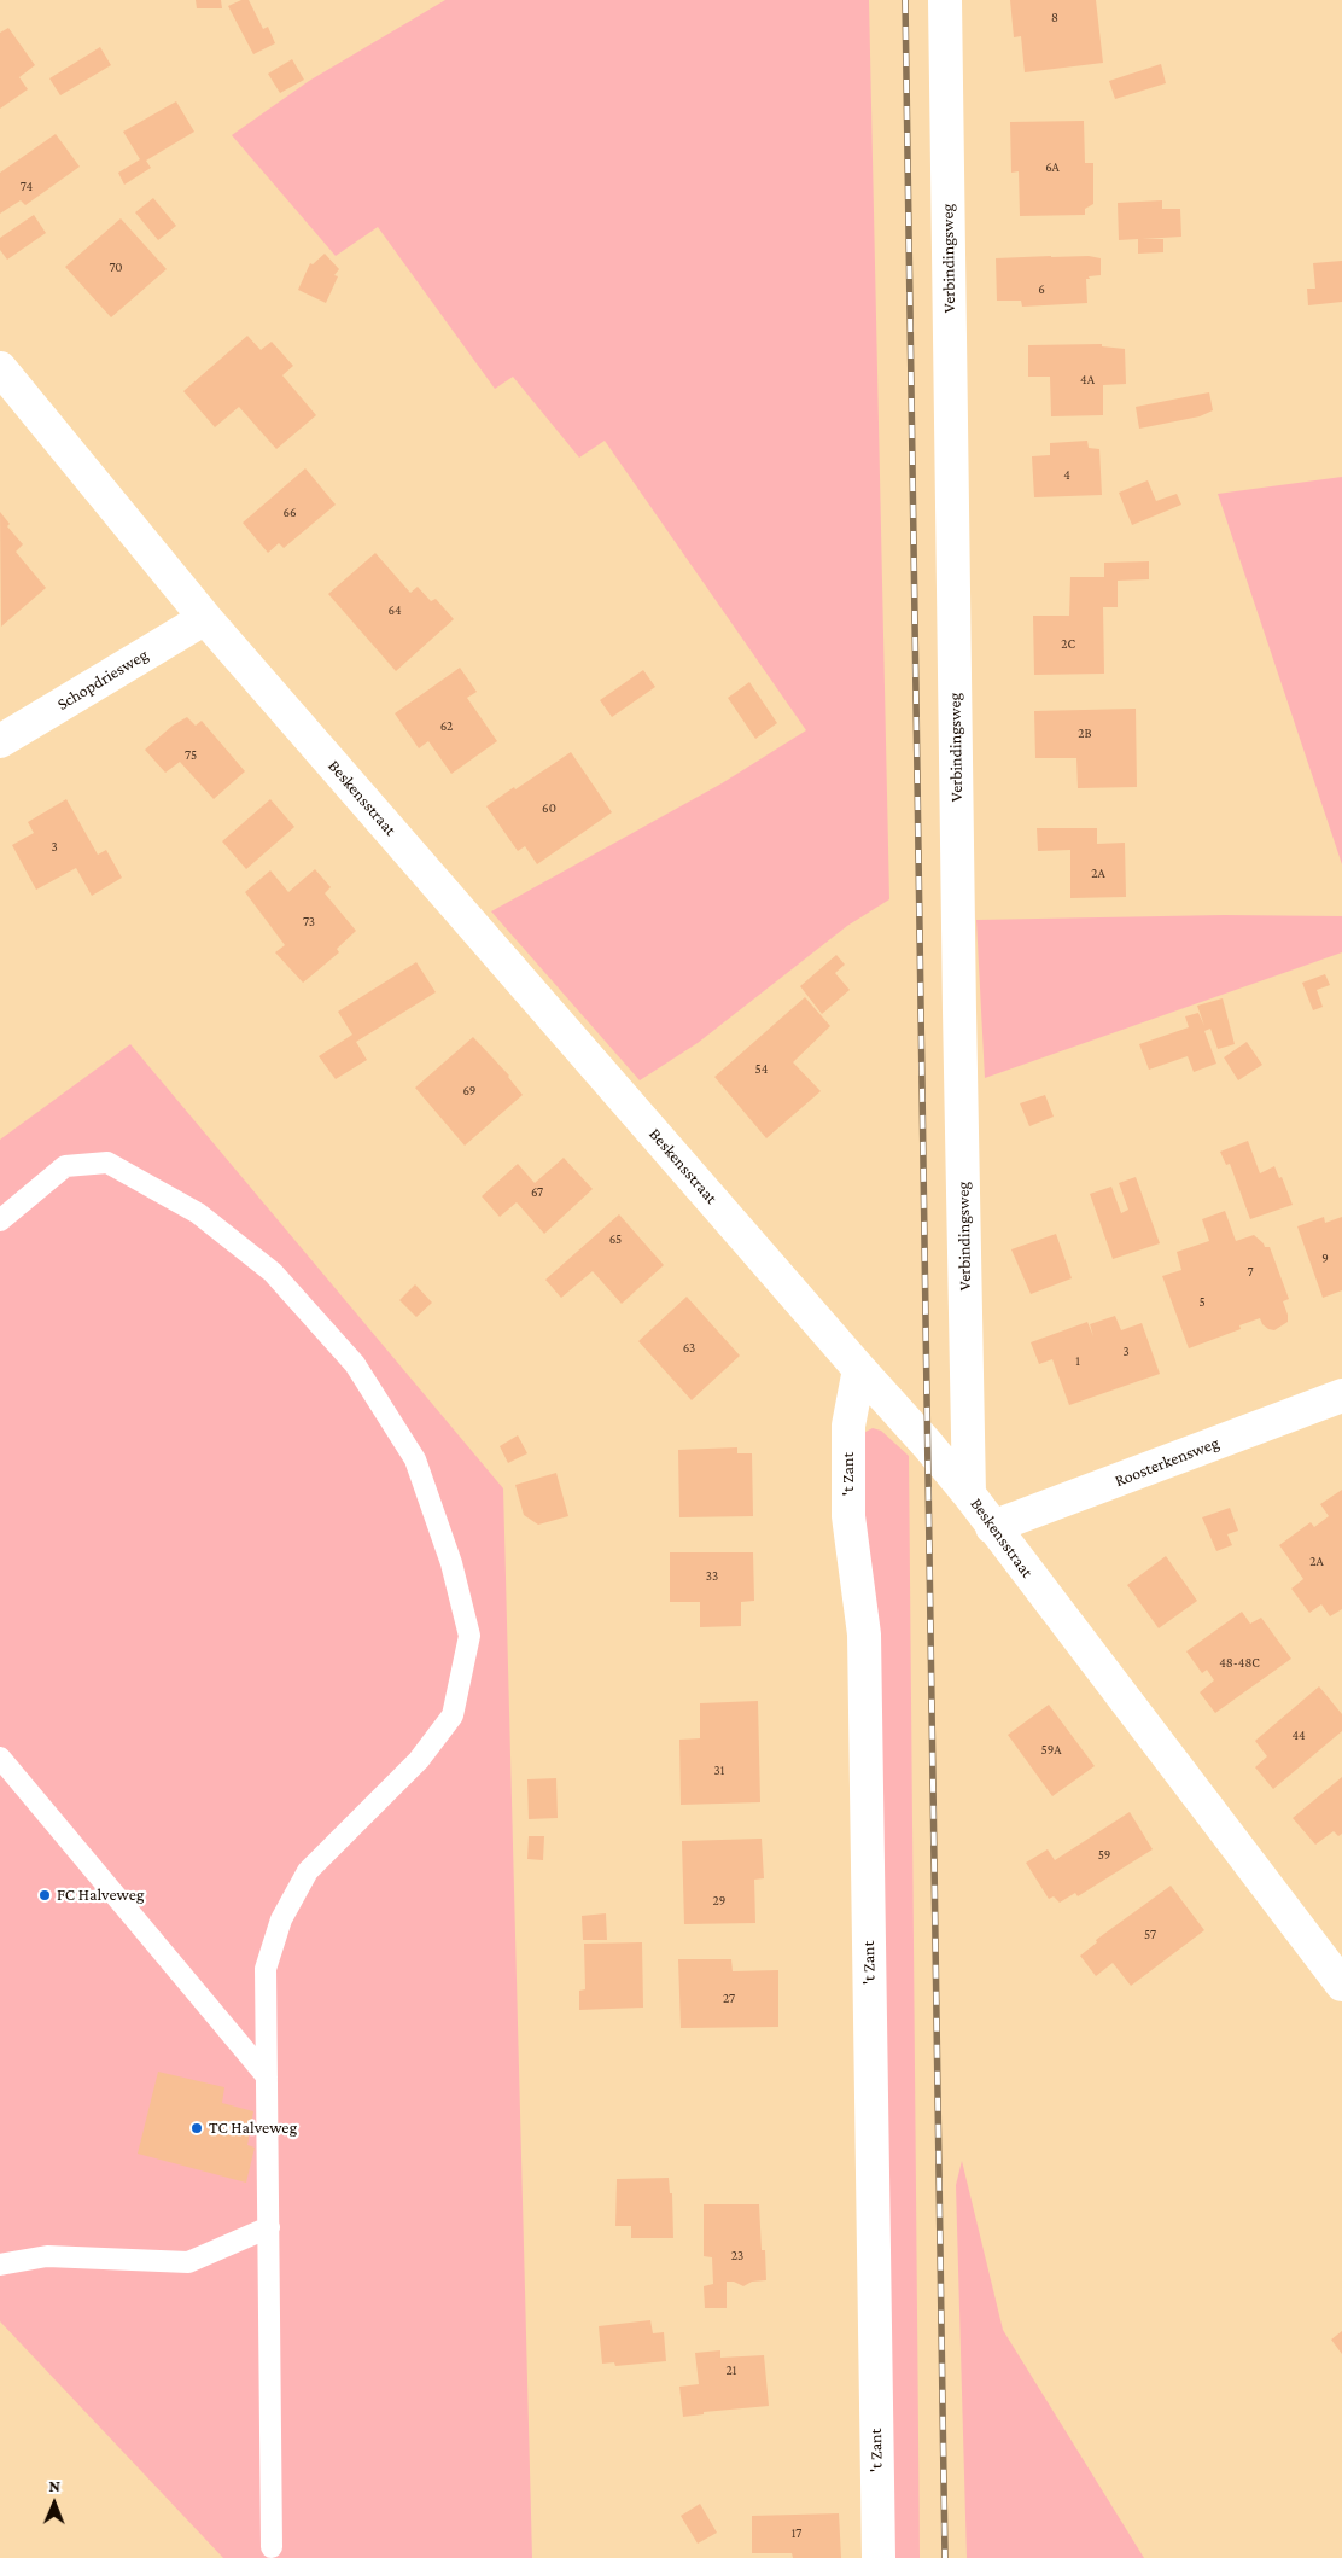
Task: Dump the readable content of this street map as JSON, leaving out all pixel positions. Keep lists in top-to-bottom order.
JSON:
{
  "streets": {
    "street": [
      "Verbindingsweg",
      "Schopdriesweg",
      "Beskensstraat",
      "Roosterkensweg",
      "'t Zant"
    ]
  },
  "crossings": [
    ["Verbindingsweg", "Beskensstraat"],
    ["Schopdriesweg", "Beskensstraat"],
    ["Beskensstraat", "Roosterkensweg"],
    ["Beskensstraat", "'t Zant"]
  ],
  "places": ["FC Halveweg", "TC Halveweg"],
  "house_numbers": [
    "8",
    "6A",
    "74",
    "70",
    "6",
    "4A",
    "4",
    "66",
    "64",
    "2C",
    "62",
    "2B",
    "75",
    "60",
    "3",
    "2A",
    "73",
    "54",
    "69",
    "67",
    "65",
    "9",
    "7",
    "5",
    "63",
    "3",
    "1",
    "2A",
    "33",
    "48-48C",
    "44",
    "59A",
    "31",
    "59",
    "29",
    "57",
    "27",
    "23",
    "21",
    "17"
  ],
  "north": "top"
}
